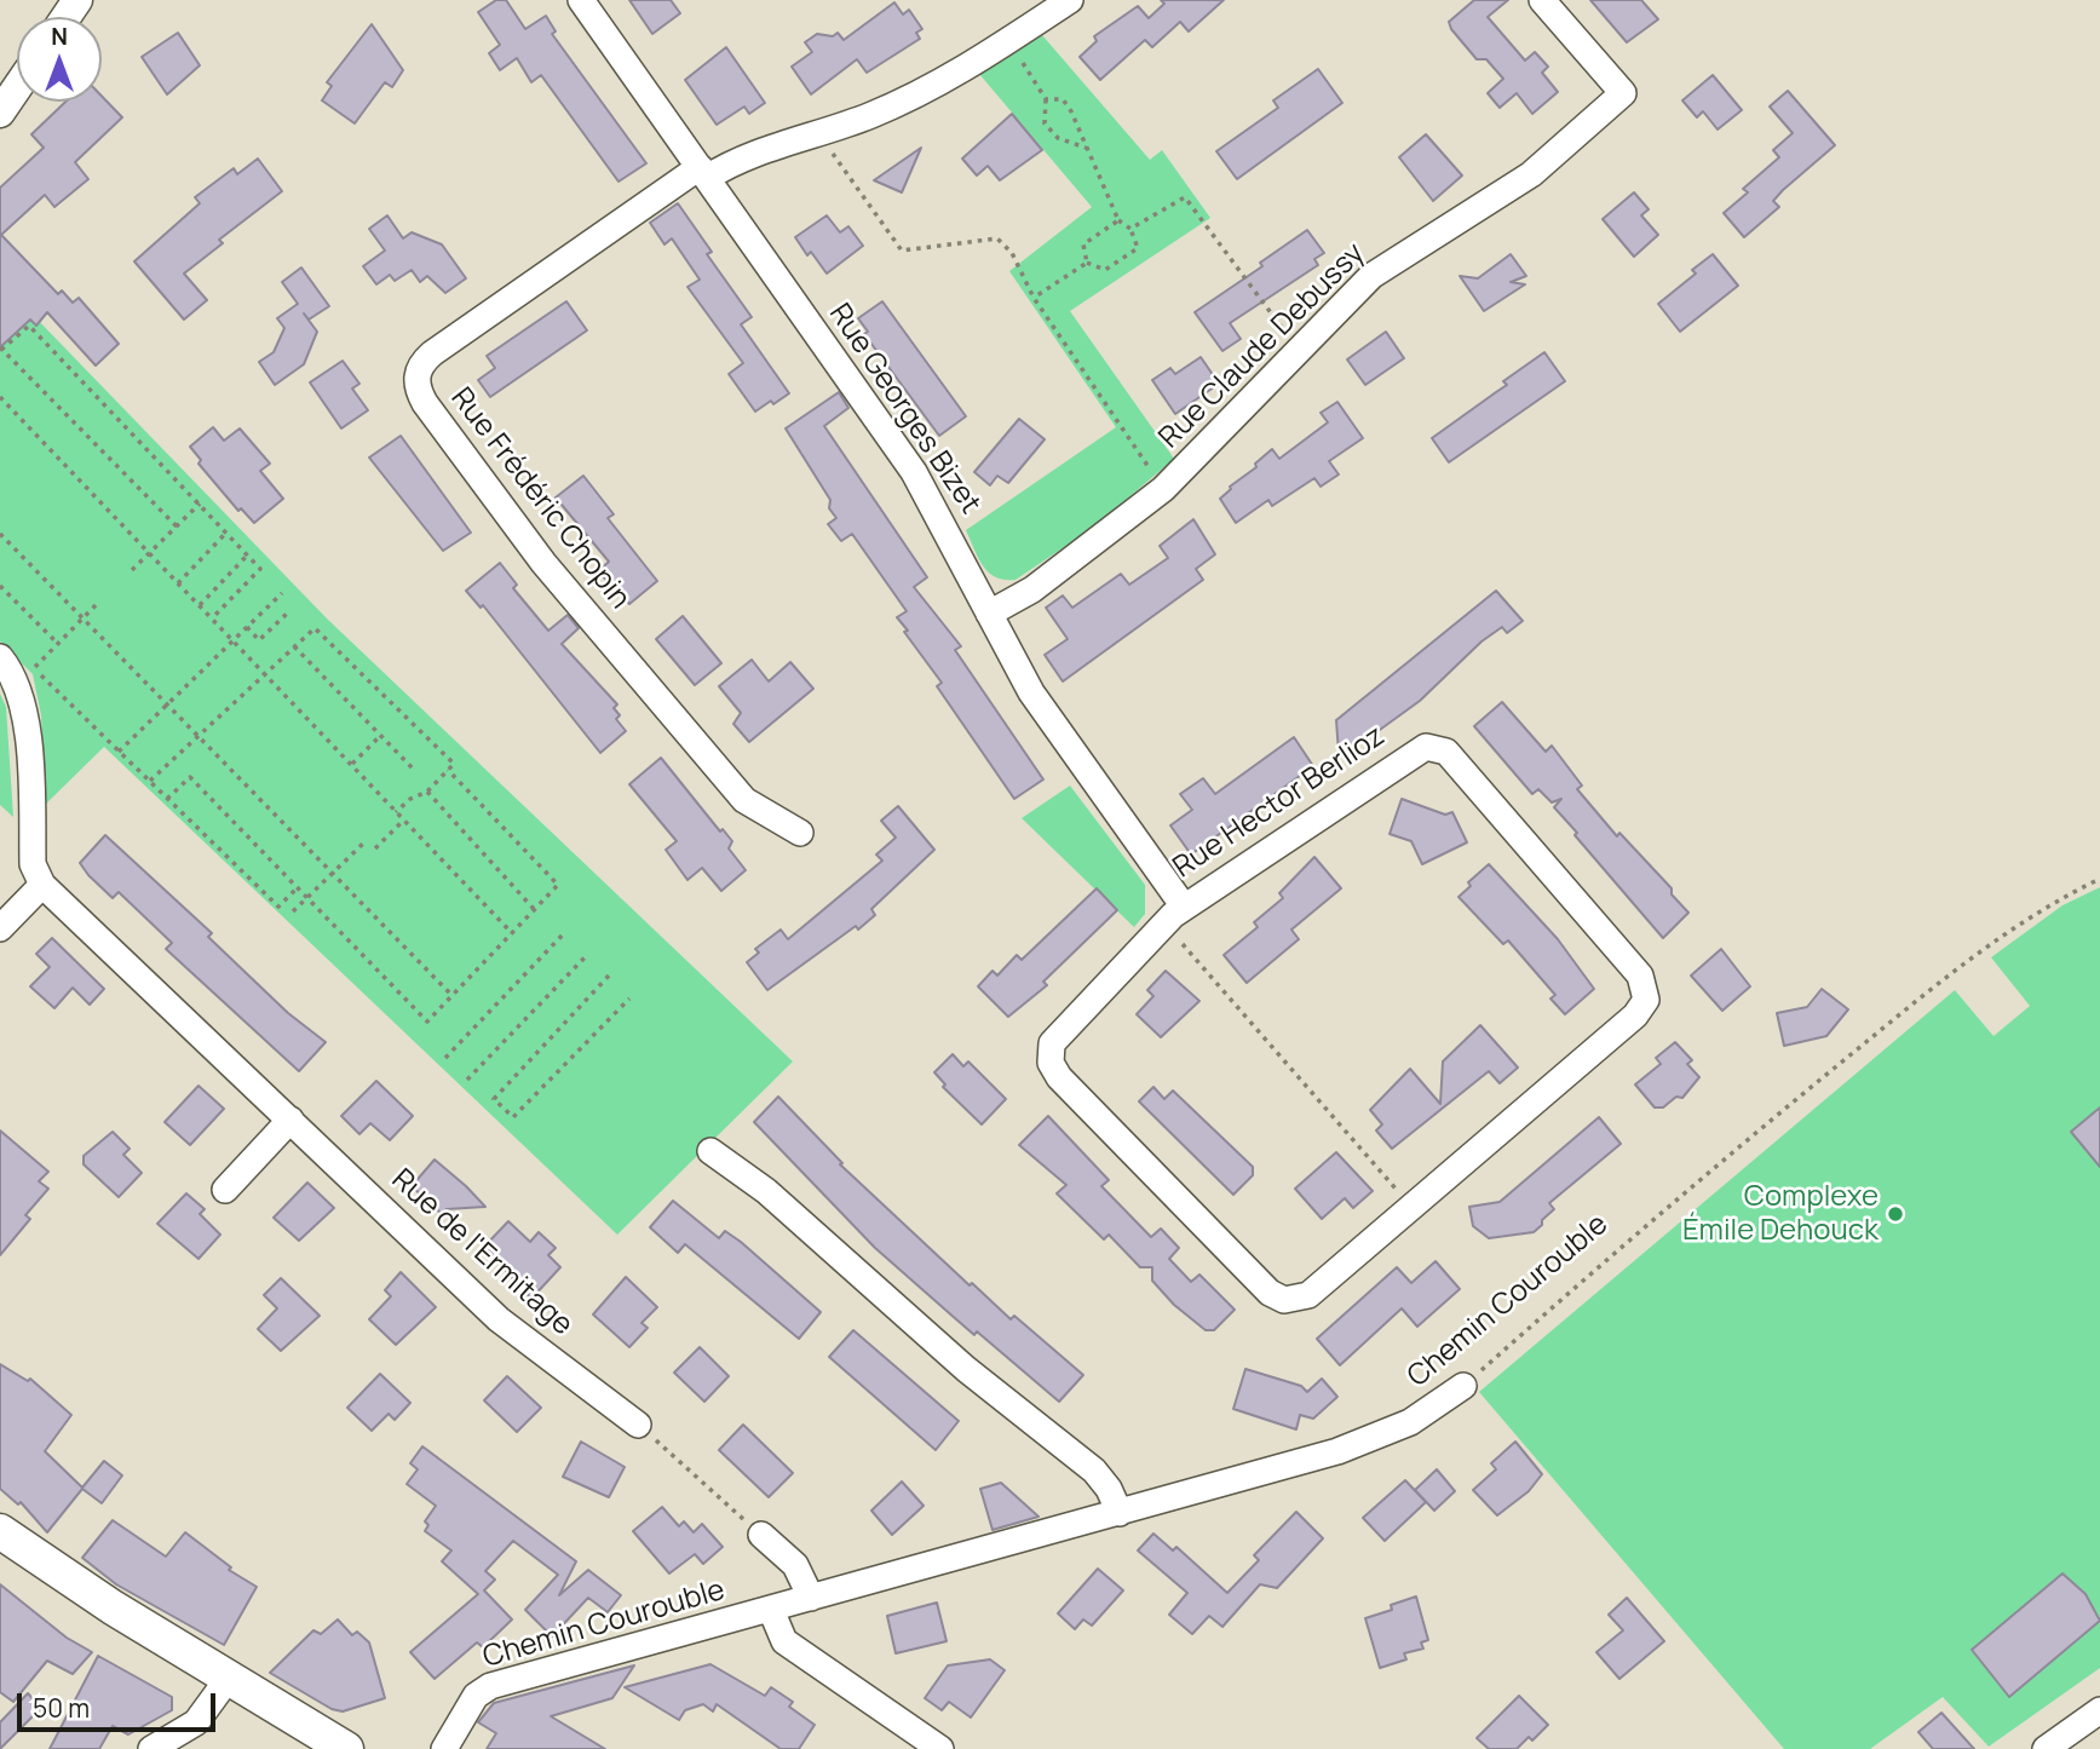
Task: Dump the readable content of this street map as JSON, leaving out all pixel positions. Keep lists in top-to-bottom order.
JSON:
{
  "streets": {
    "street": [
      "Rue Claude Debussy",
      "Rue Georges Bizet",
      "Rue Frédéric Chopin",
      "Rue Hector Berlioz",
      "Rue de l'Ermitage",
      "Chemin Courouble"
    ]
  },
  "crossings": [
    ["Rue Claude Debussy", "Rue Georges Bizet"],
    ["Rue Georges Bizet", "Rue Frédéric Chopin"],
    ["Rue Georges Bizet", "Rue Hector Berlioz"]
  ],
  "places": ["Complexe Émile Dehouck"],
  "scale_bar": "50 m",
  "north": "top"
}
